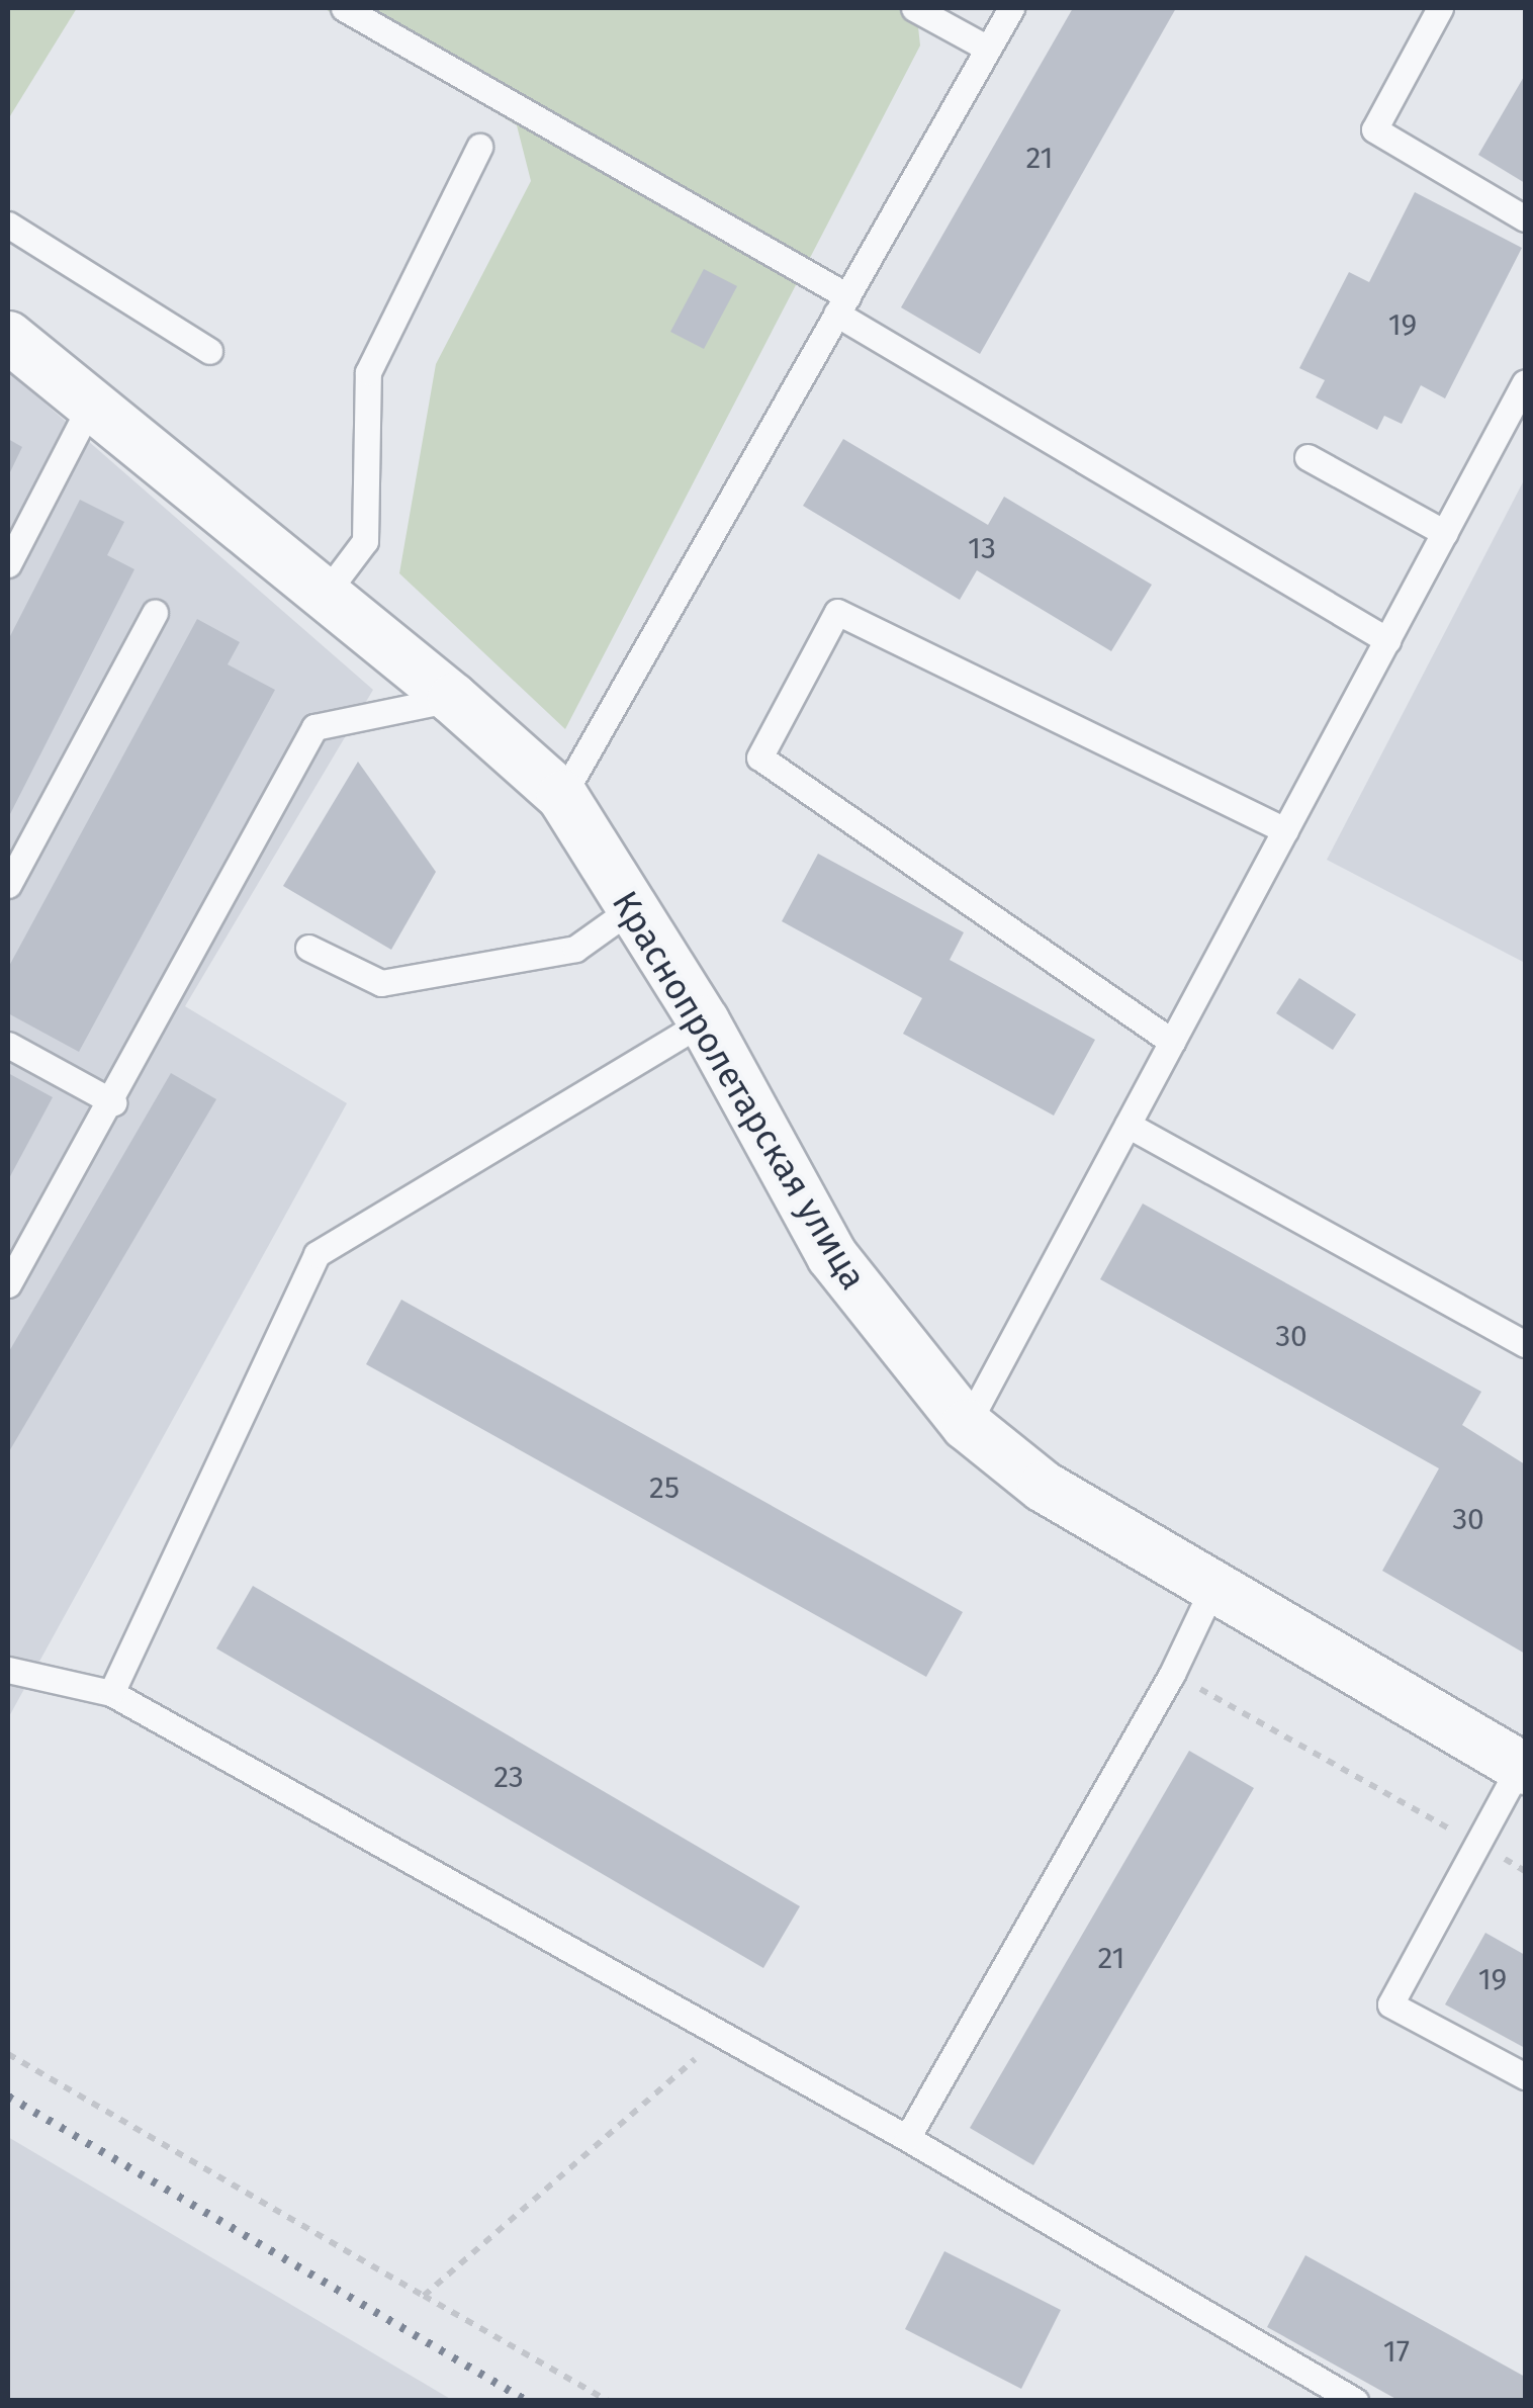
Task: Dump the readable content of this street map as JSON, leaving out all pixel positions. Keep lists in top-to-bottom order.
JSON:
{
  "streets": {
    "street": ["Краснопролетарская улица"]
  },
  "house_numbers": [
    "21",
    "19",
    "13",
    "30",
    "25",
    "30",
    "23",
    "21",
    "19",
    "17"
  ]
}
